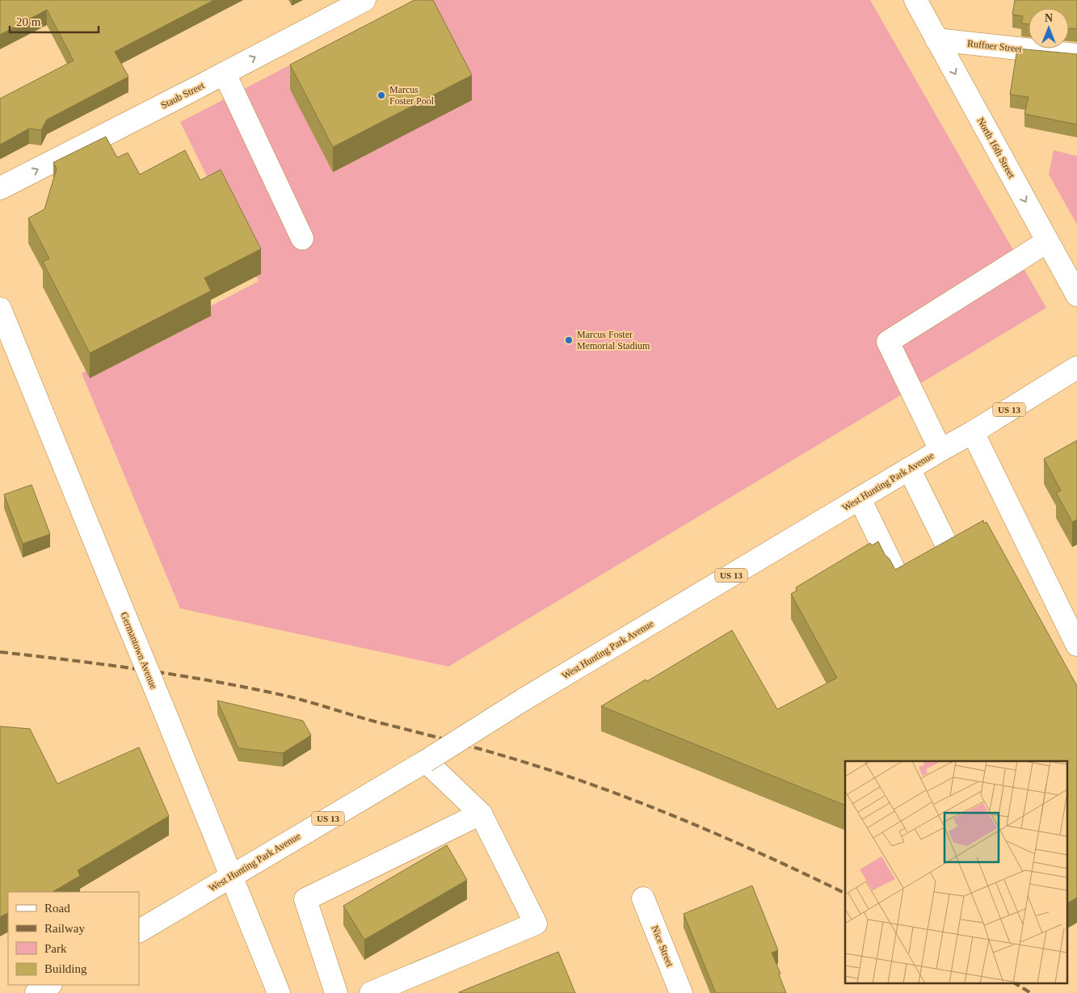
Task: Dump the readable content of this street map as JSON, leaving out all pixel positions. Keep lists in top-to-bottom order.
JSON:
{
  "streets": {
    "main road": [
      "Ruffner Street",
      "Staub Street",
      "North 16th Street",
      "US 13",
      "West Hunting Park Avenue",
      "Germantown Avenue",
      "Nice Street"
    ]
  },
  "crossings": [
    ["Ruffner Street", "North 16th Street"],
    ["West Hunting Park Avenue", "Germantown Avenue"]
  ],
  "one_way": ["Staub Street", "North 16th Street"],
  "places": ["Marcus Foster Pool", "Marcus Foster Memorial Stadium"],
  "legend": [
    "Road",
    "Railway",
    "Park",
    "Building"
  ],
  "scale_bar": "20 m",
  "north": "top"
}
